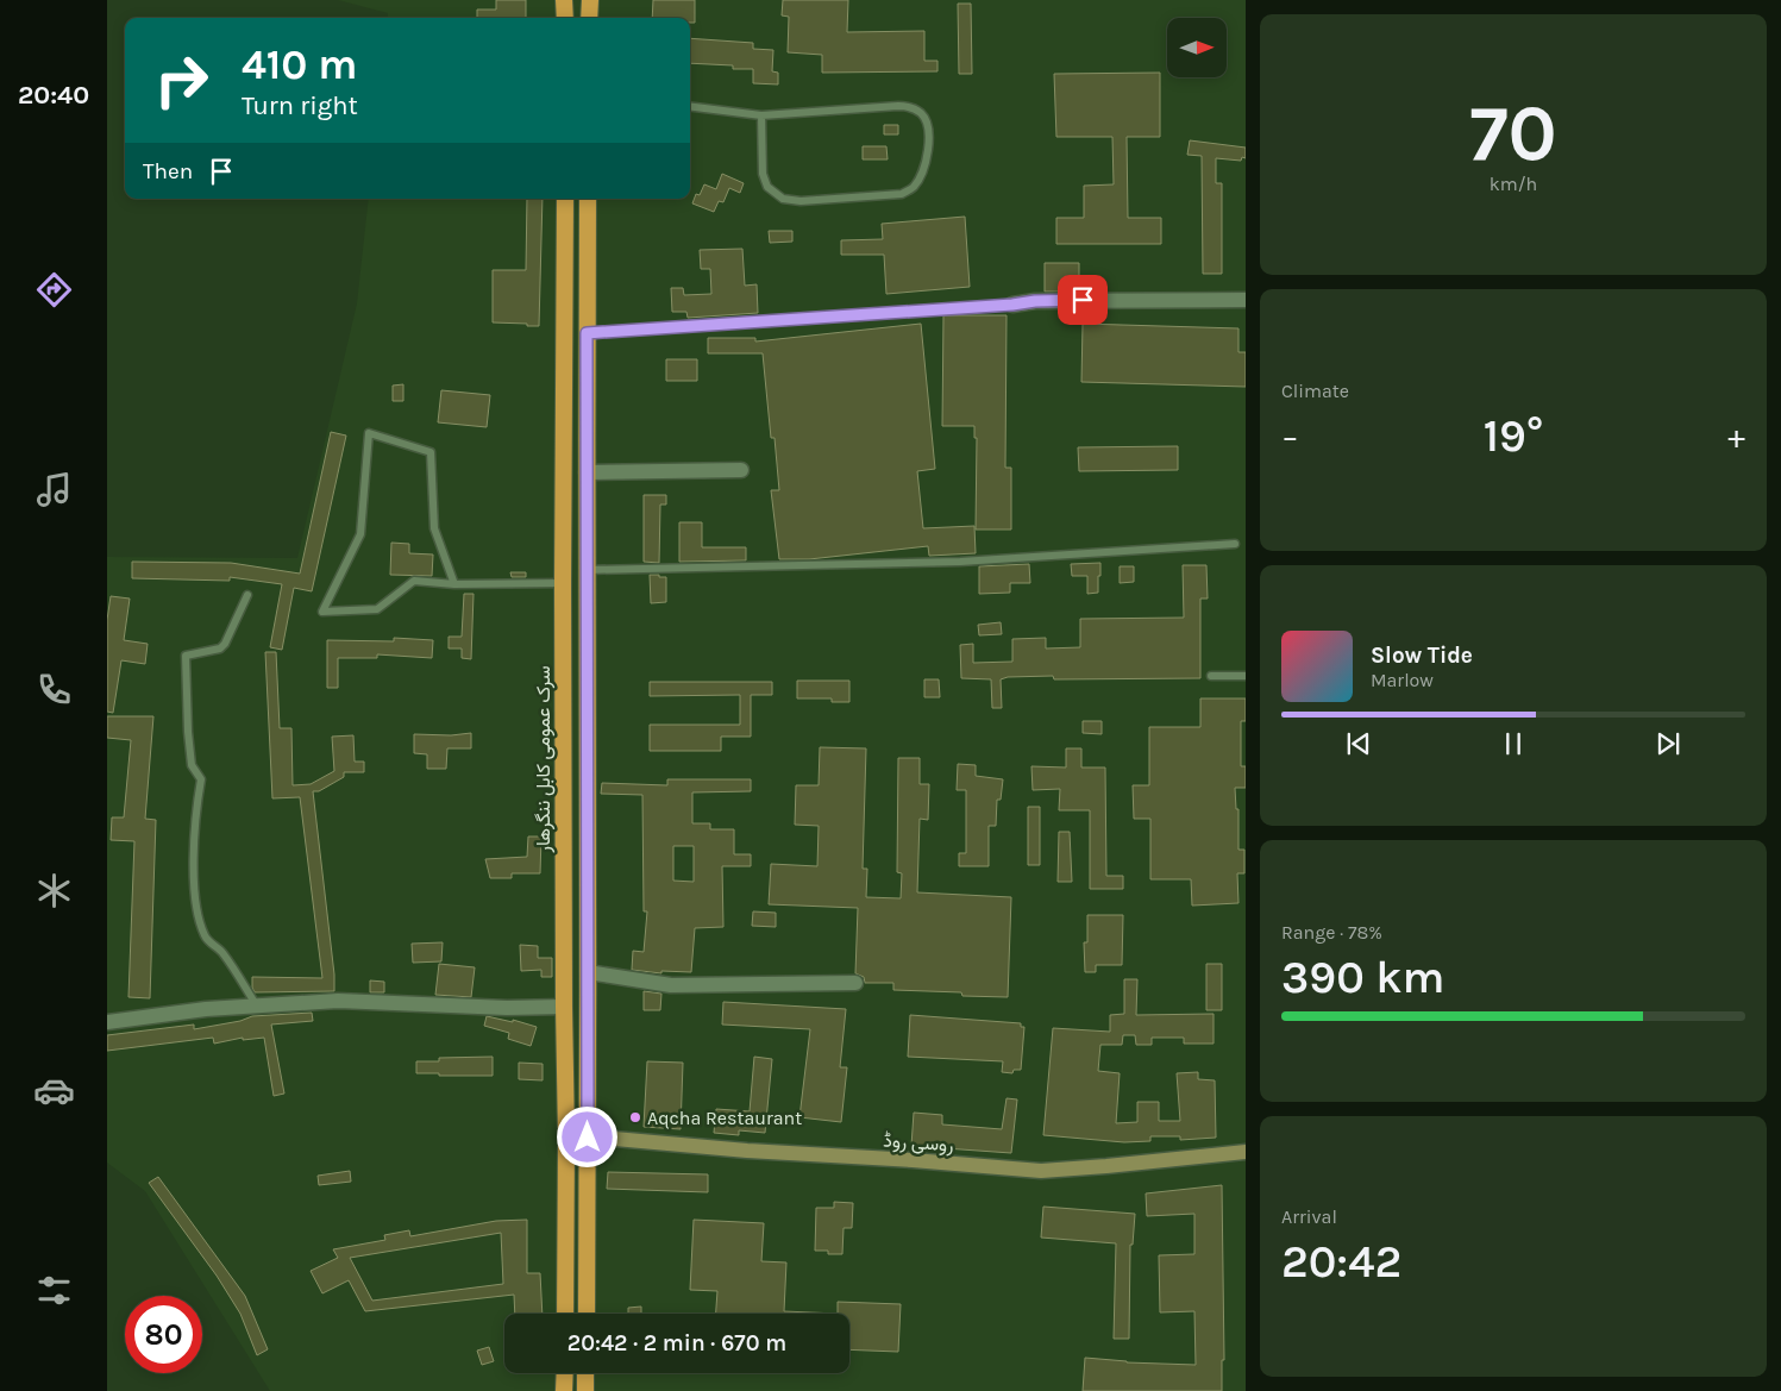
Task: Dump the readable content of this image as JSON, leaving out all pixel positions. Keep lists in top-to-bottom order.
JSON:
{
  "streets": {
    "highway": ["سرک عمومی کابل ننگرهار"],
    "main road": ["روسی روڈ"]
  },
  "places": ["Aqcha Restaurant"],
  "north": "right",
  "page": {
    "tabs": "20:40",
    "tile": [
      ["70", "km/h"],
      "Climate",
      ["Range · 78%", "390 km"],
      ["Arrival", "20:42"]
    ],
    "turn": ["410 m", "Turn right"],
    "then": "Then",
    "heat": ["−", "19°", "+"],
    "song": ["Slow Tide", "Marlow"],
    "limit": "80",
    "trip": "20:42 · 2 min · 670 m"
  }
}
